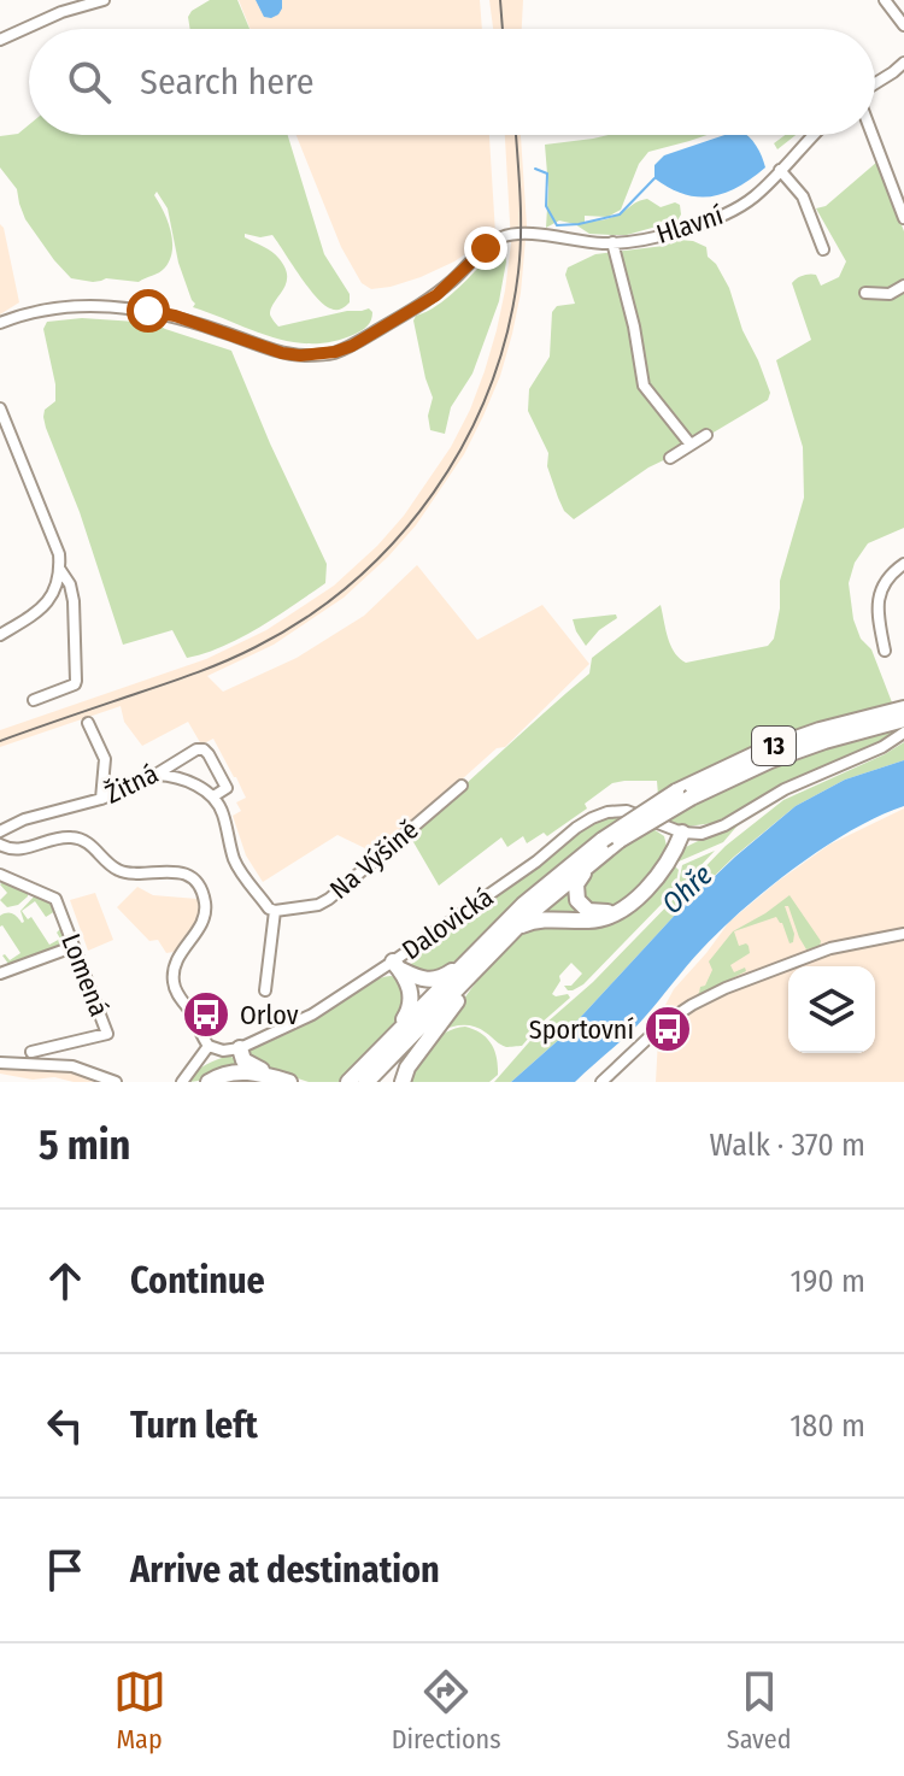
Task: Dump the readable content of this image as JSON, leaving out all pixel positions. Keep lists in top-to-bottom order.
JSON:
{
  "streets": {
    "highway": ["13"],
    "street": [
      "Hlavní",
      "Žitná",
      "Na Výšině",
      "Dalovická",
      "Lomená"
    ]
  },
  "water": ["Ohře"],
  "places": {
    "bus stop": ["Orlov", "Sportovní"]
  },
  "page": {
    "search": "Search here",
    "heading": ["5 min", "Walk · 370 m"],
    "list": [
      ["Continue", "190 m"],
      ["Turn left", "180 m"],
      "Arrive at destination"
    ],
    "nav": ["Map", "Directions", "Saved"]
  }
}
